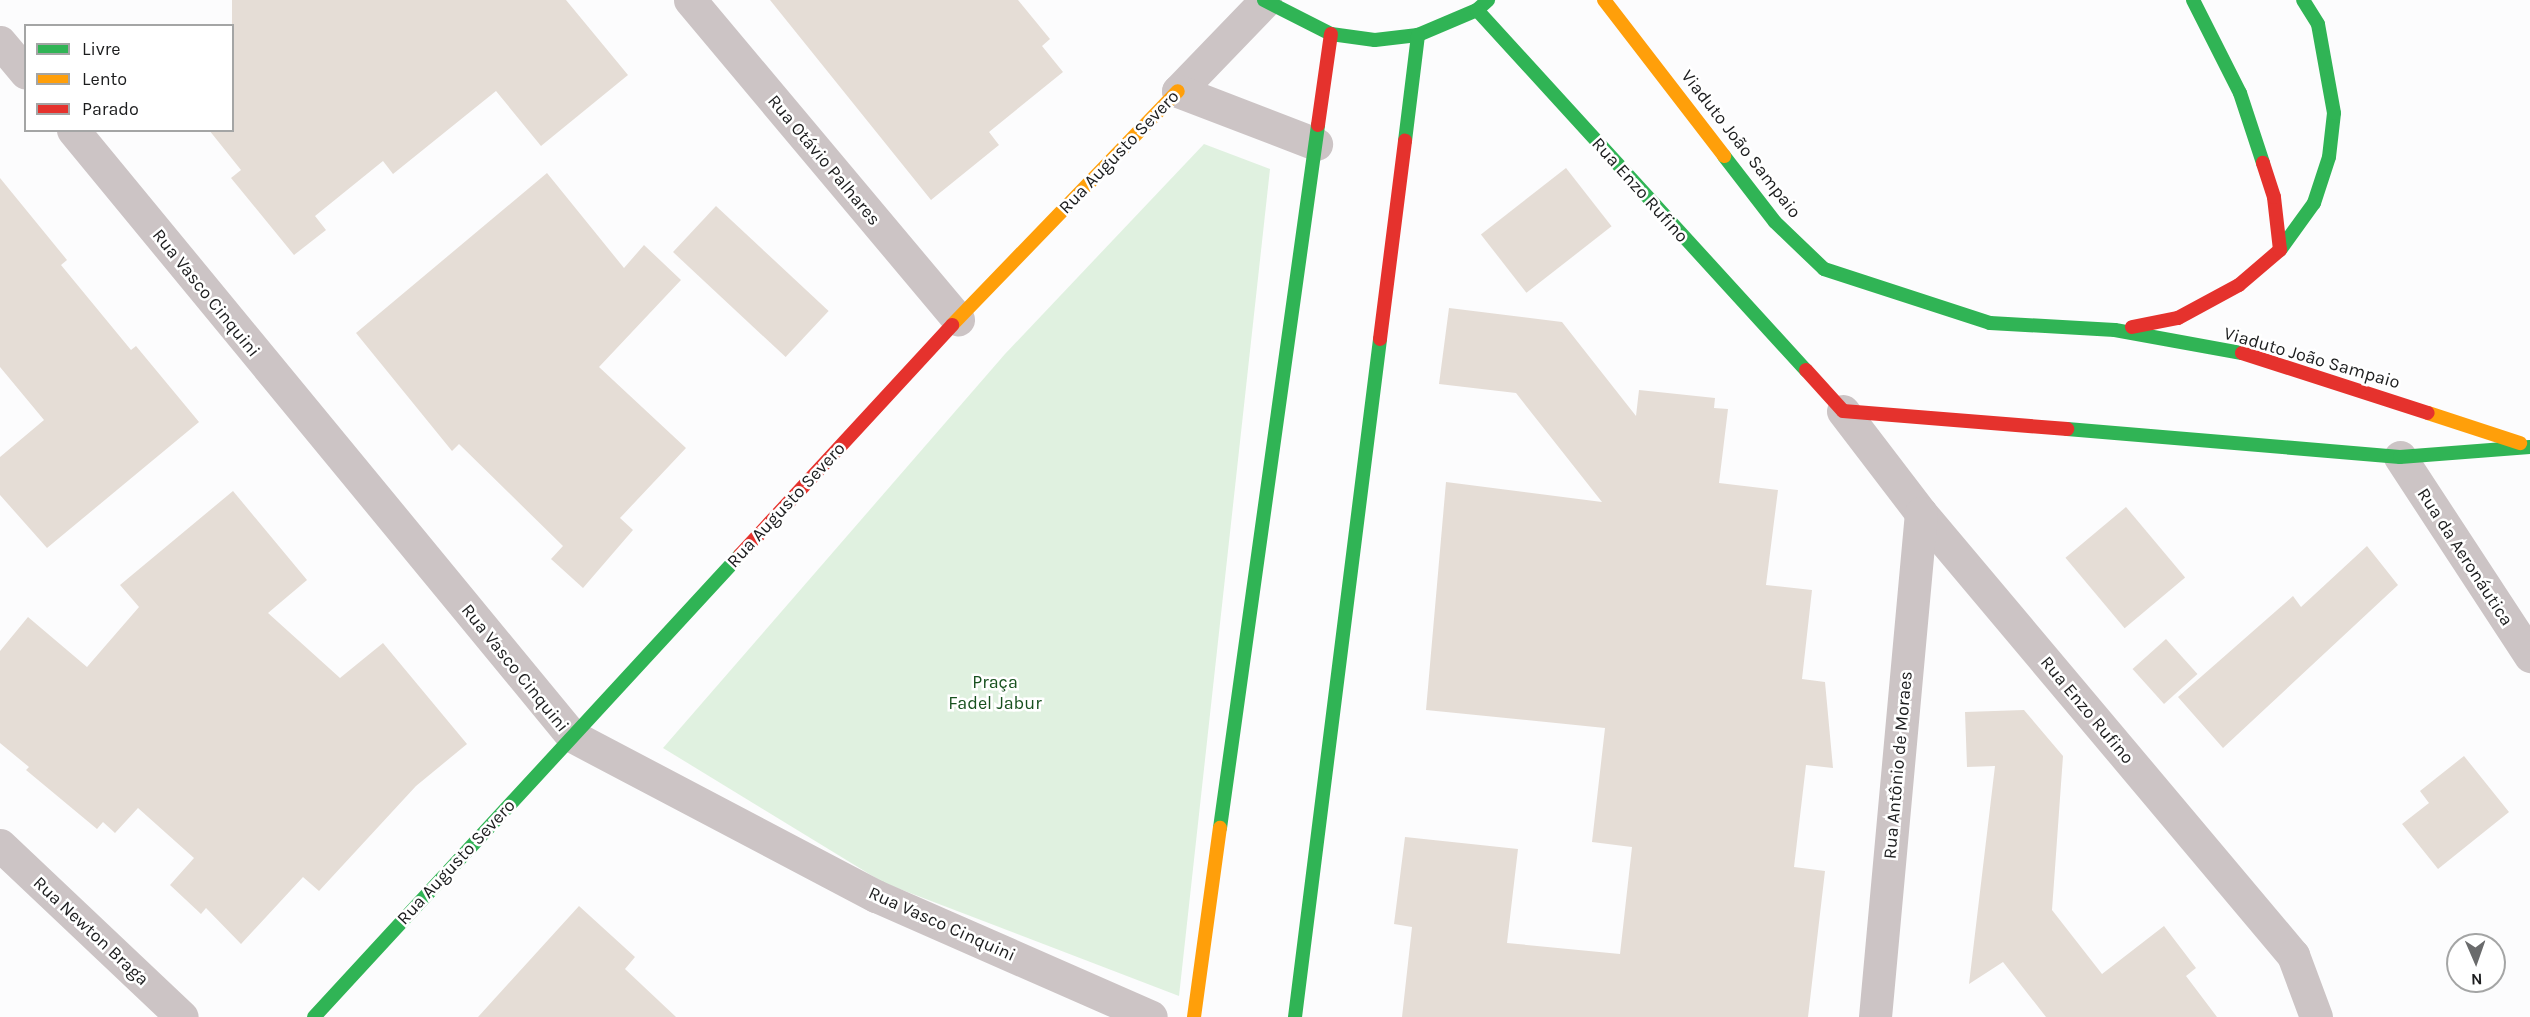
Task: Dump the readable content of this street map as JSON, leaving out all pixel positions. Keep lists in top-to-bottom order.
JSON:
{
  "streets": {
    "main road": ["Viaduto João Sampaio", "Rua Augusto Severo", "Rua Enzo Rufino"],
    "street": [
      "Rua Otávio Palhares",
      "Rua Vasco Cinquini",
      "Rua da Aeronáutica",
      "Rua Antônio de Moraes",
      "Rua Newton Braga"
    ]
  },
  "crossings": [
    ["Viaduto João Sampaio", "Rua Enzo Rufino"],
    ["Viaduto João Sampaio", "Rua da Aeronáutica"],
    ["Rua Augusto Severo", "Rua Otávio Palhares"],
    ["Rua Augusto Severo", "Rua Vasco Cinquini"],
    ["Rua Enzo Rufino", "Rua Antônio de Moraes"]
  ],
  "parks": ["Praça Fadel Jabur"],
  "legend": ["Livre", "Lento", "Parado"],
  "north": "bottom"
}
